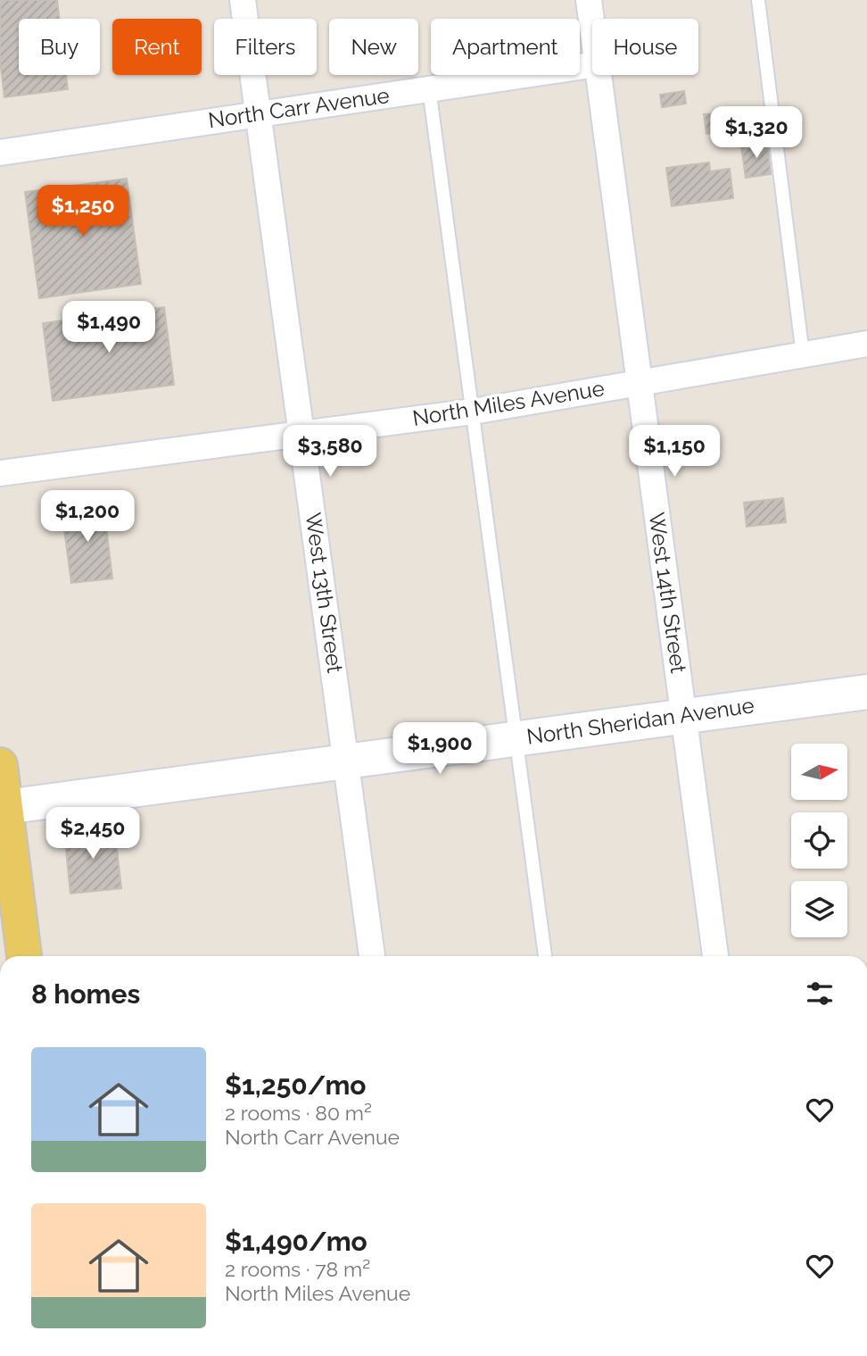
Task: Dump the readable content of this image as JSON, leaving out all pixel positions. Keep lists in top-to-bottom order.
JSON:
{
  "streets": {
    "street": [
      "North Carr Avenue",
      "North Miles Avenue",
      "West 13th Street",
      "West 14th Street",
      "North Sheridan Avenue"
    ]
  },
  "crossings": [
    ["North Carr Avenue", "West 13th Street"],
    ["North Miles Avenue", "West 13th Street"],
    ["North Miles Avenue", "West 14th Street"],
    ["West 13th Street", "North Sheridan Avenue"],
    ["West 14th Street", "North Sheridan Avenue"]
  ],
  "north": "right",
  "page": {
    "chip": [
      "Buy",
      "Rent",
      "Filters",
      "New",
      "Apartment",
      "House"
    ],
    "price": [
      "$1,320",
      "$1,250",
      "$1,490",
      "$3,580",
      "$1,150",
      "$1,200",
      "$1,900",
      "$2,450"
    ],
    "heading": "8 homes",
    "list": [
      {
        "name": "$1,250/mo",
        "note": "2 rooms · 80 m² · North Carr Avenue"
      },
      {
        "name": "$1,490/mo",
        "note": "2 rooms · 78 m² · North Miles Avenue"
      }
    ]
  }
}
